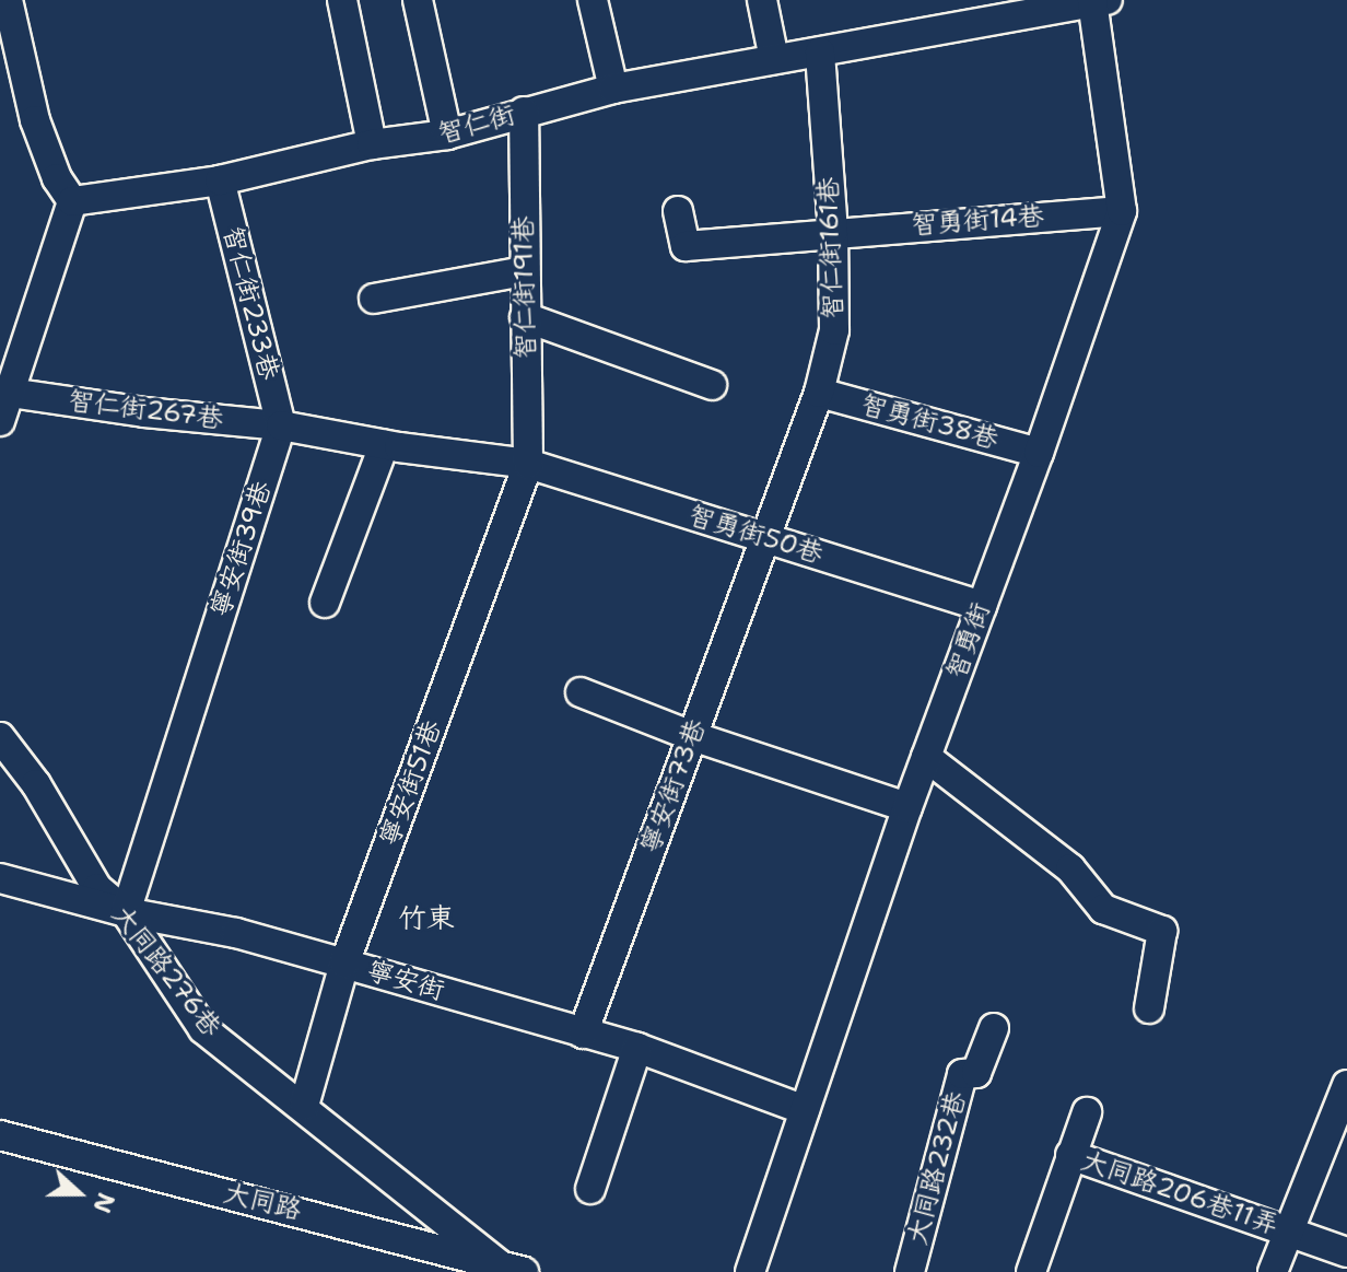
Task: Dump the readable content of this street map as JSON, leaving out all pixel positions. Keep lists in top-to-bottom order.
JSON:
{
  "streets": {
    "street": [
      "智仁街",
      "智勇街14巷",
      "智仁街161巷",
      "智仁街191巷",
      "智仁街233巷",
      "智仁街267巷",
      "智勇街38巷",
      "智勇街50巷",
      "寧安街39巷",
      "智勇街",
      "寧安街51巷",
      "寧安街73巷",
      "大同路276巷",
      "寧安街",
      "大同路232巷",
      "大同路206巷11弄",
      "大同路"
    ]
  },
  "crossings": [
    ["智仁街", "智仁街161巷"],
    ["智仁街", "智仁街191巷"],
    ["智仁街", "智仁街233巷"],
    ["智仁街", "智勇街"],
    ["智勇街14巷", "智仁街161巷"],
    ["智勇街14巷", "智勇街"],
    ["智仁街161巷", "智勇街38巷"],
    ["智仁街161巷", "智勇街50巷"],
    ["智仁街161巷", "寧安街73巷"],
    ["智仁街191巷", "智勇街50巷"],
    ["智仁街191巷", "寧安街51巷"],
    ["智仁街233巷", "智仁街267巷"],
    ["智仁街233巷", "寧安街39巷"],
    ["智仁街267巷", "寧安街39巷"],
    ["智勇街38巷", "智勇街"],
    ["智勇街50巷", "智勇街"],
    ["智勇街50巷", "寧安街51巷"],
    ["智勇街50巷", "寧安街73巷"],
    ["寧安街39巷", "大同路276巷"],
    ["寧安街39巷", "寧安街"],
    ["智勇街", "寧安街"],
    ["寧安街51巷", "大同路276巷"],
    ["寧安街51巷", "寧安街"],
    ["寧安街73巷", "寧安街"],
    ["大同路276巷", "寧安街"],
    ["大同路276巷", "大同路"]
  ],
  "districts": ["竹東"],
  "north": "right"
}
